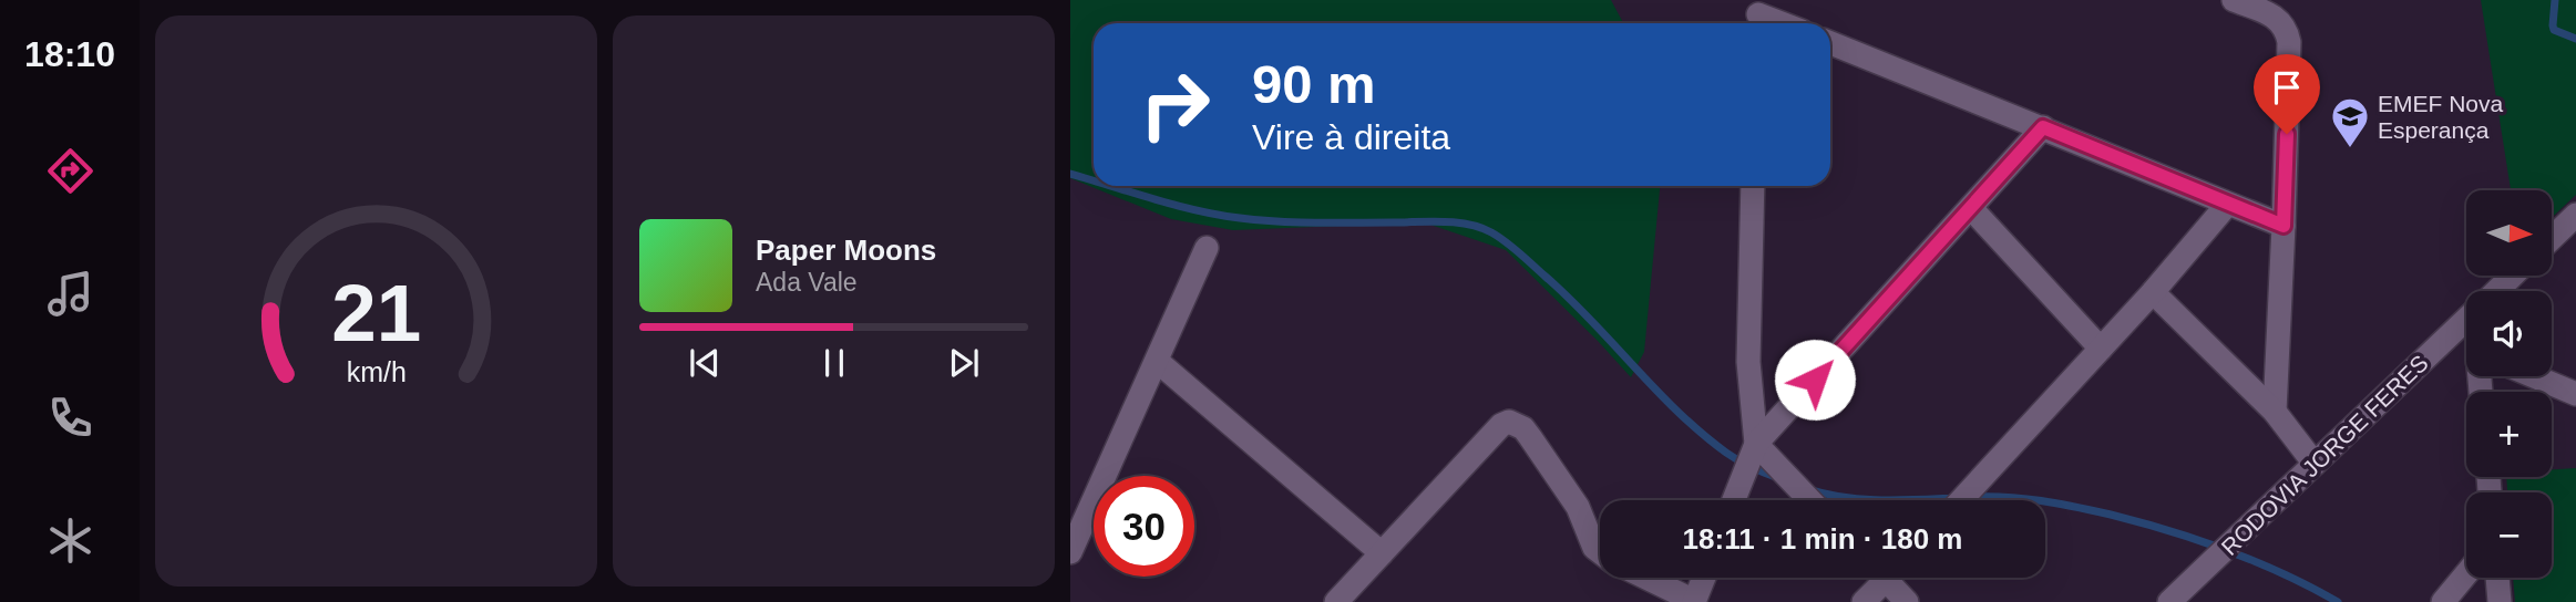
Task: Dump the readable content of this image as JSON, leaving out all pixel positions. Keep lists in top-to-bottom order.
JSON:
{
  "streets": {
    "street": ["RODOVIA JORGE FERES"]
  },
  "places": {
    "school or university": ["EMEF Nova Esperança"]
  },
  "north": "right",
  "page": {
    "tabs": "18:10",
    "turn": ["90 m", "Vire à direita"],
    "map_buttons": ["+", "−"],
    "song": ["Paper Moons", "Ada Vale"],
    "limit": "30",
    "trip": "18:11 · 1 min · 180 m",
    "gauge": ["21", "km/h"]
  }
}
